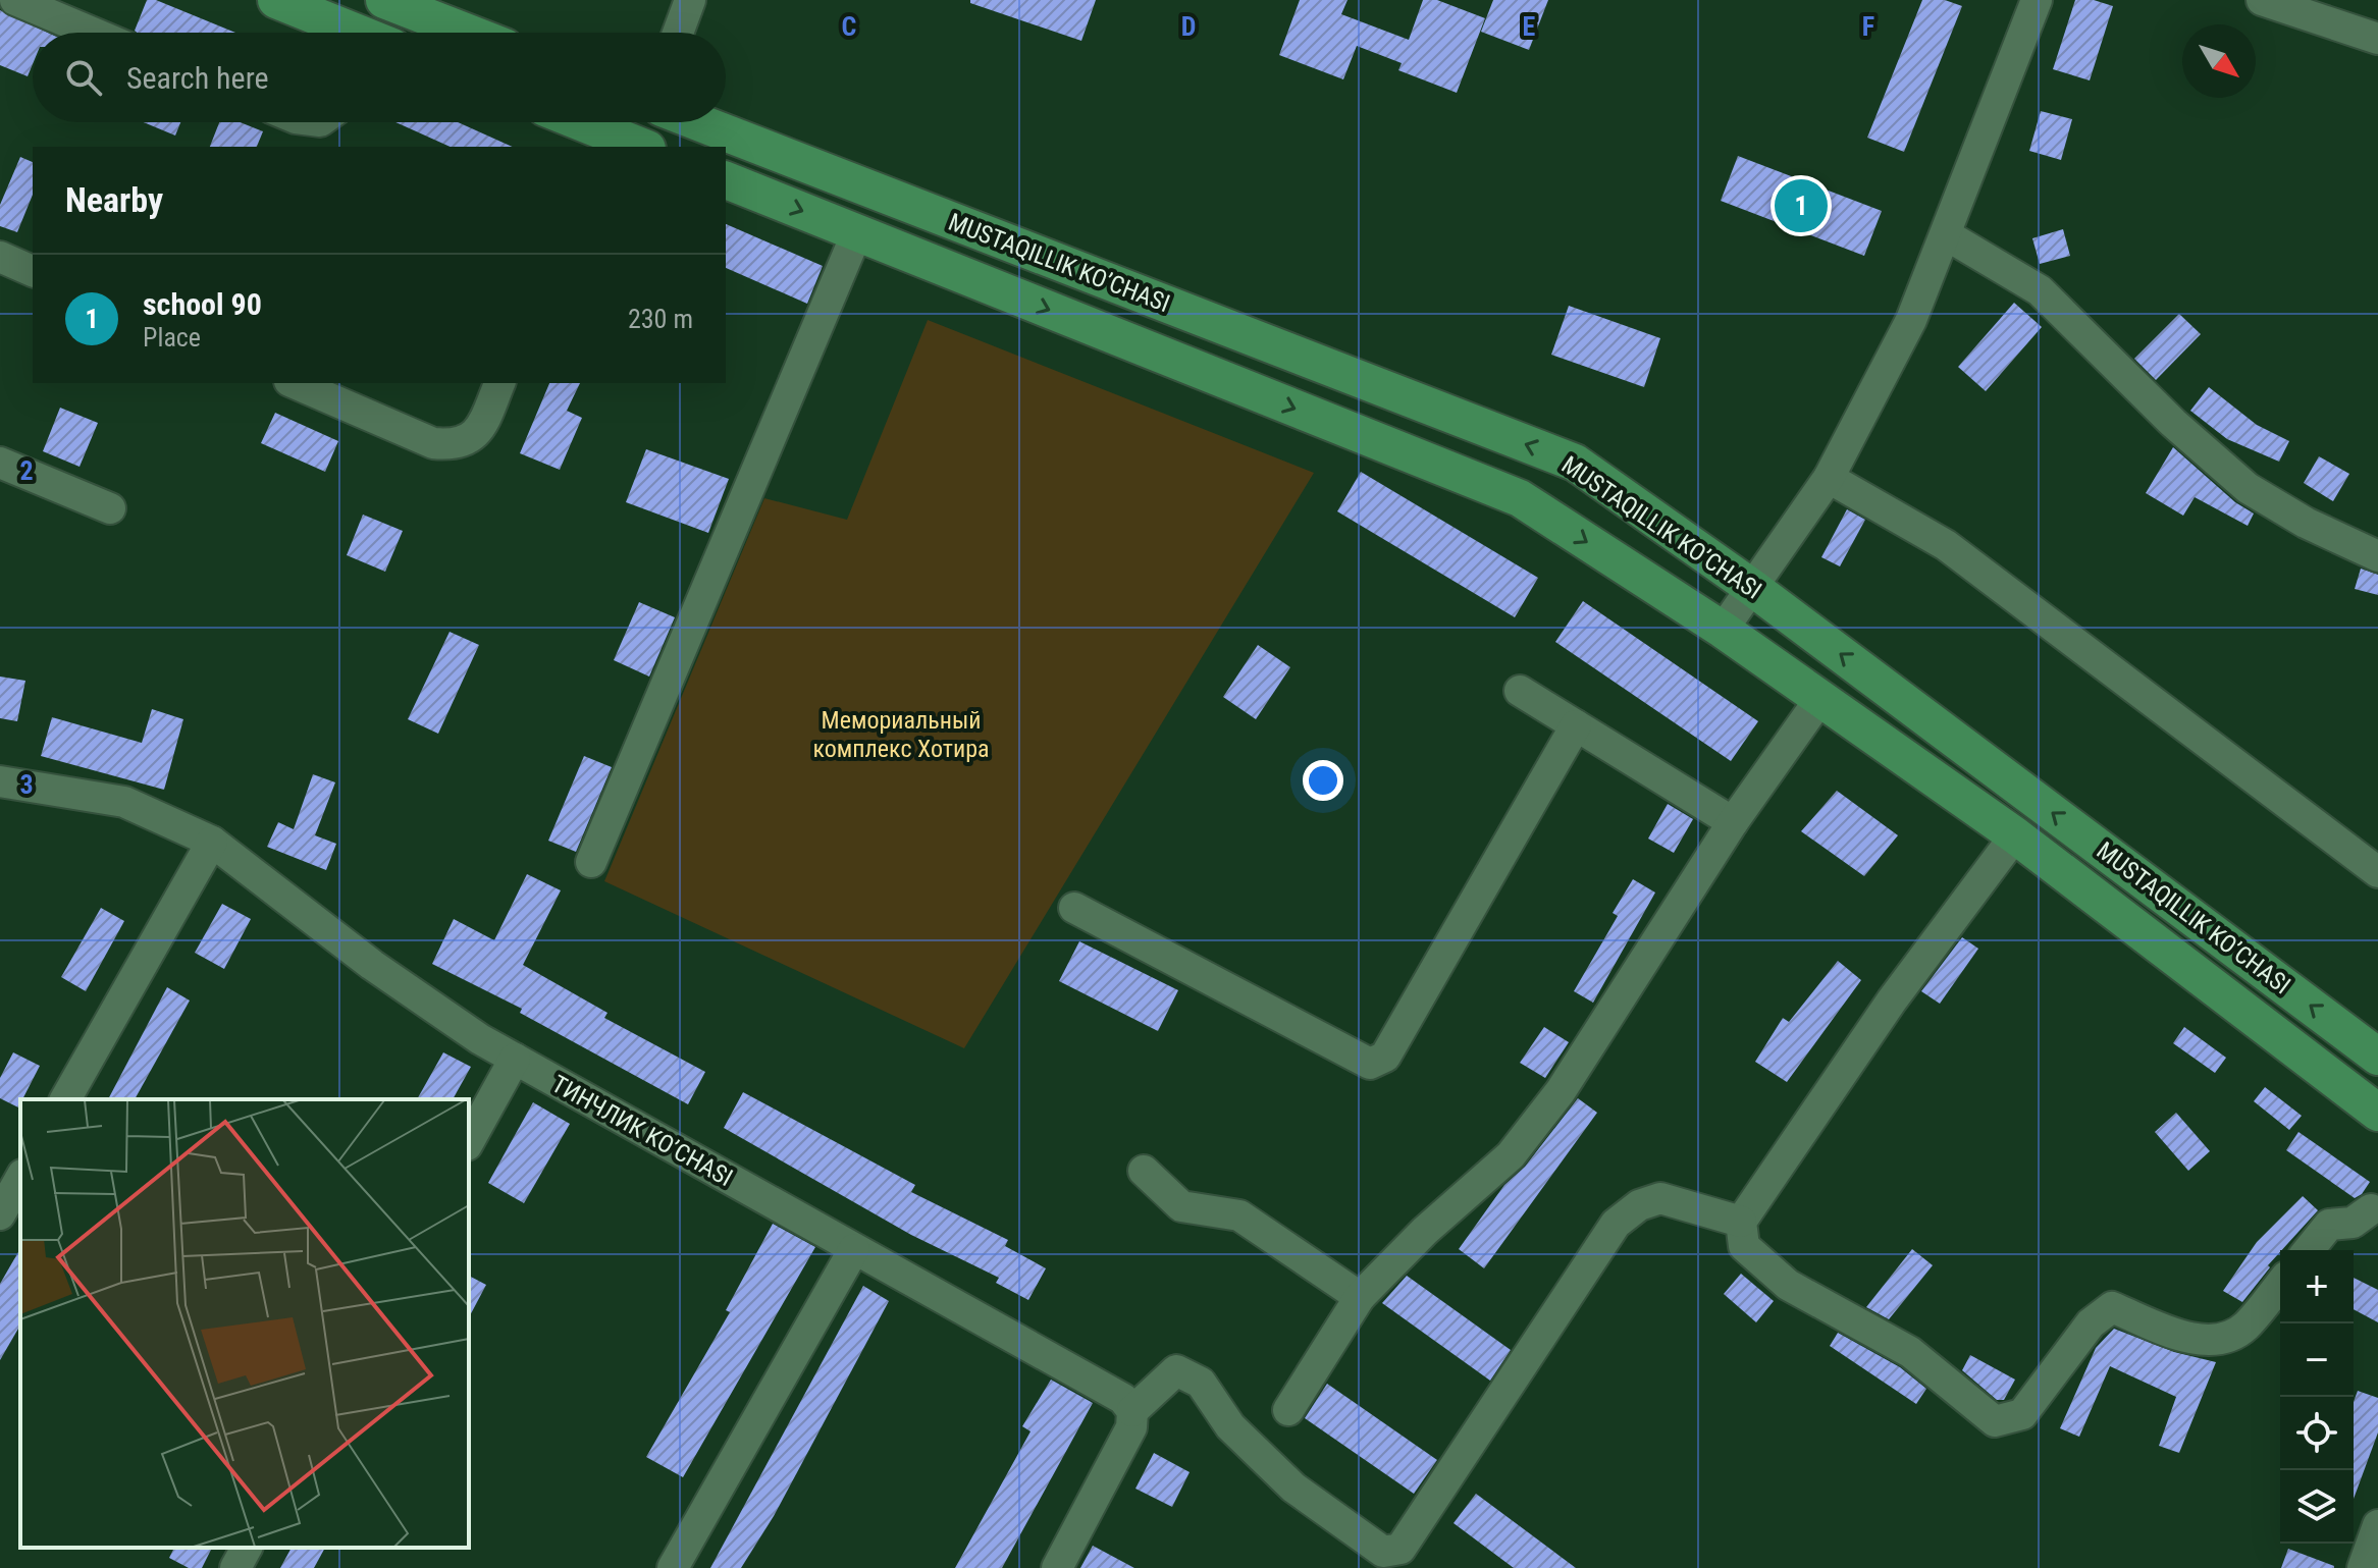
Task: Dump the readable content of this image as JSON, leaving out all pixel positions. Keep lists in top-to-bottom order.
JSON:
{
  "streets": {
    "main road": ["MUSTAQILLIK KO’CHASI"],
    "street": ["ТИНЧЛИК KO’CHASI"]
  },
  "parks": ["Мемориальный комплекс Хотира"],
  "north": "bottom right",
  "page": {
    "search": "Search here",
    "heading": "Nearby",
    "pins": "1",
    "list": [
      {
        "mark": "1",
        "name": "school 90",
        "note": "Place",
        "value": "230 m"
      }
    ],
    "map_buttons": ["+", "−"]
  },
  "grid": {
    "columns": [
      "C",
      "D",
      "E",
      "F"
    ],
    "rows": ["2", "3"]
  }
}
